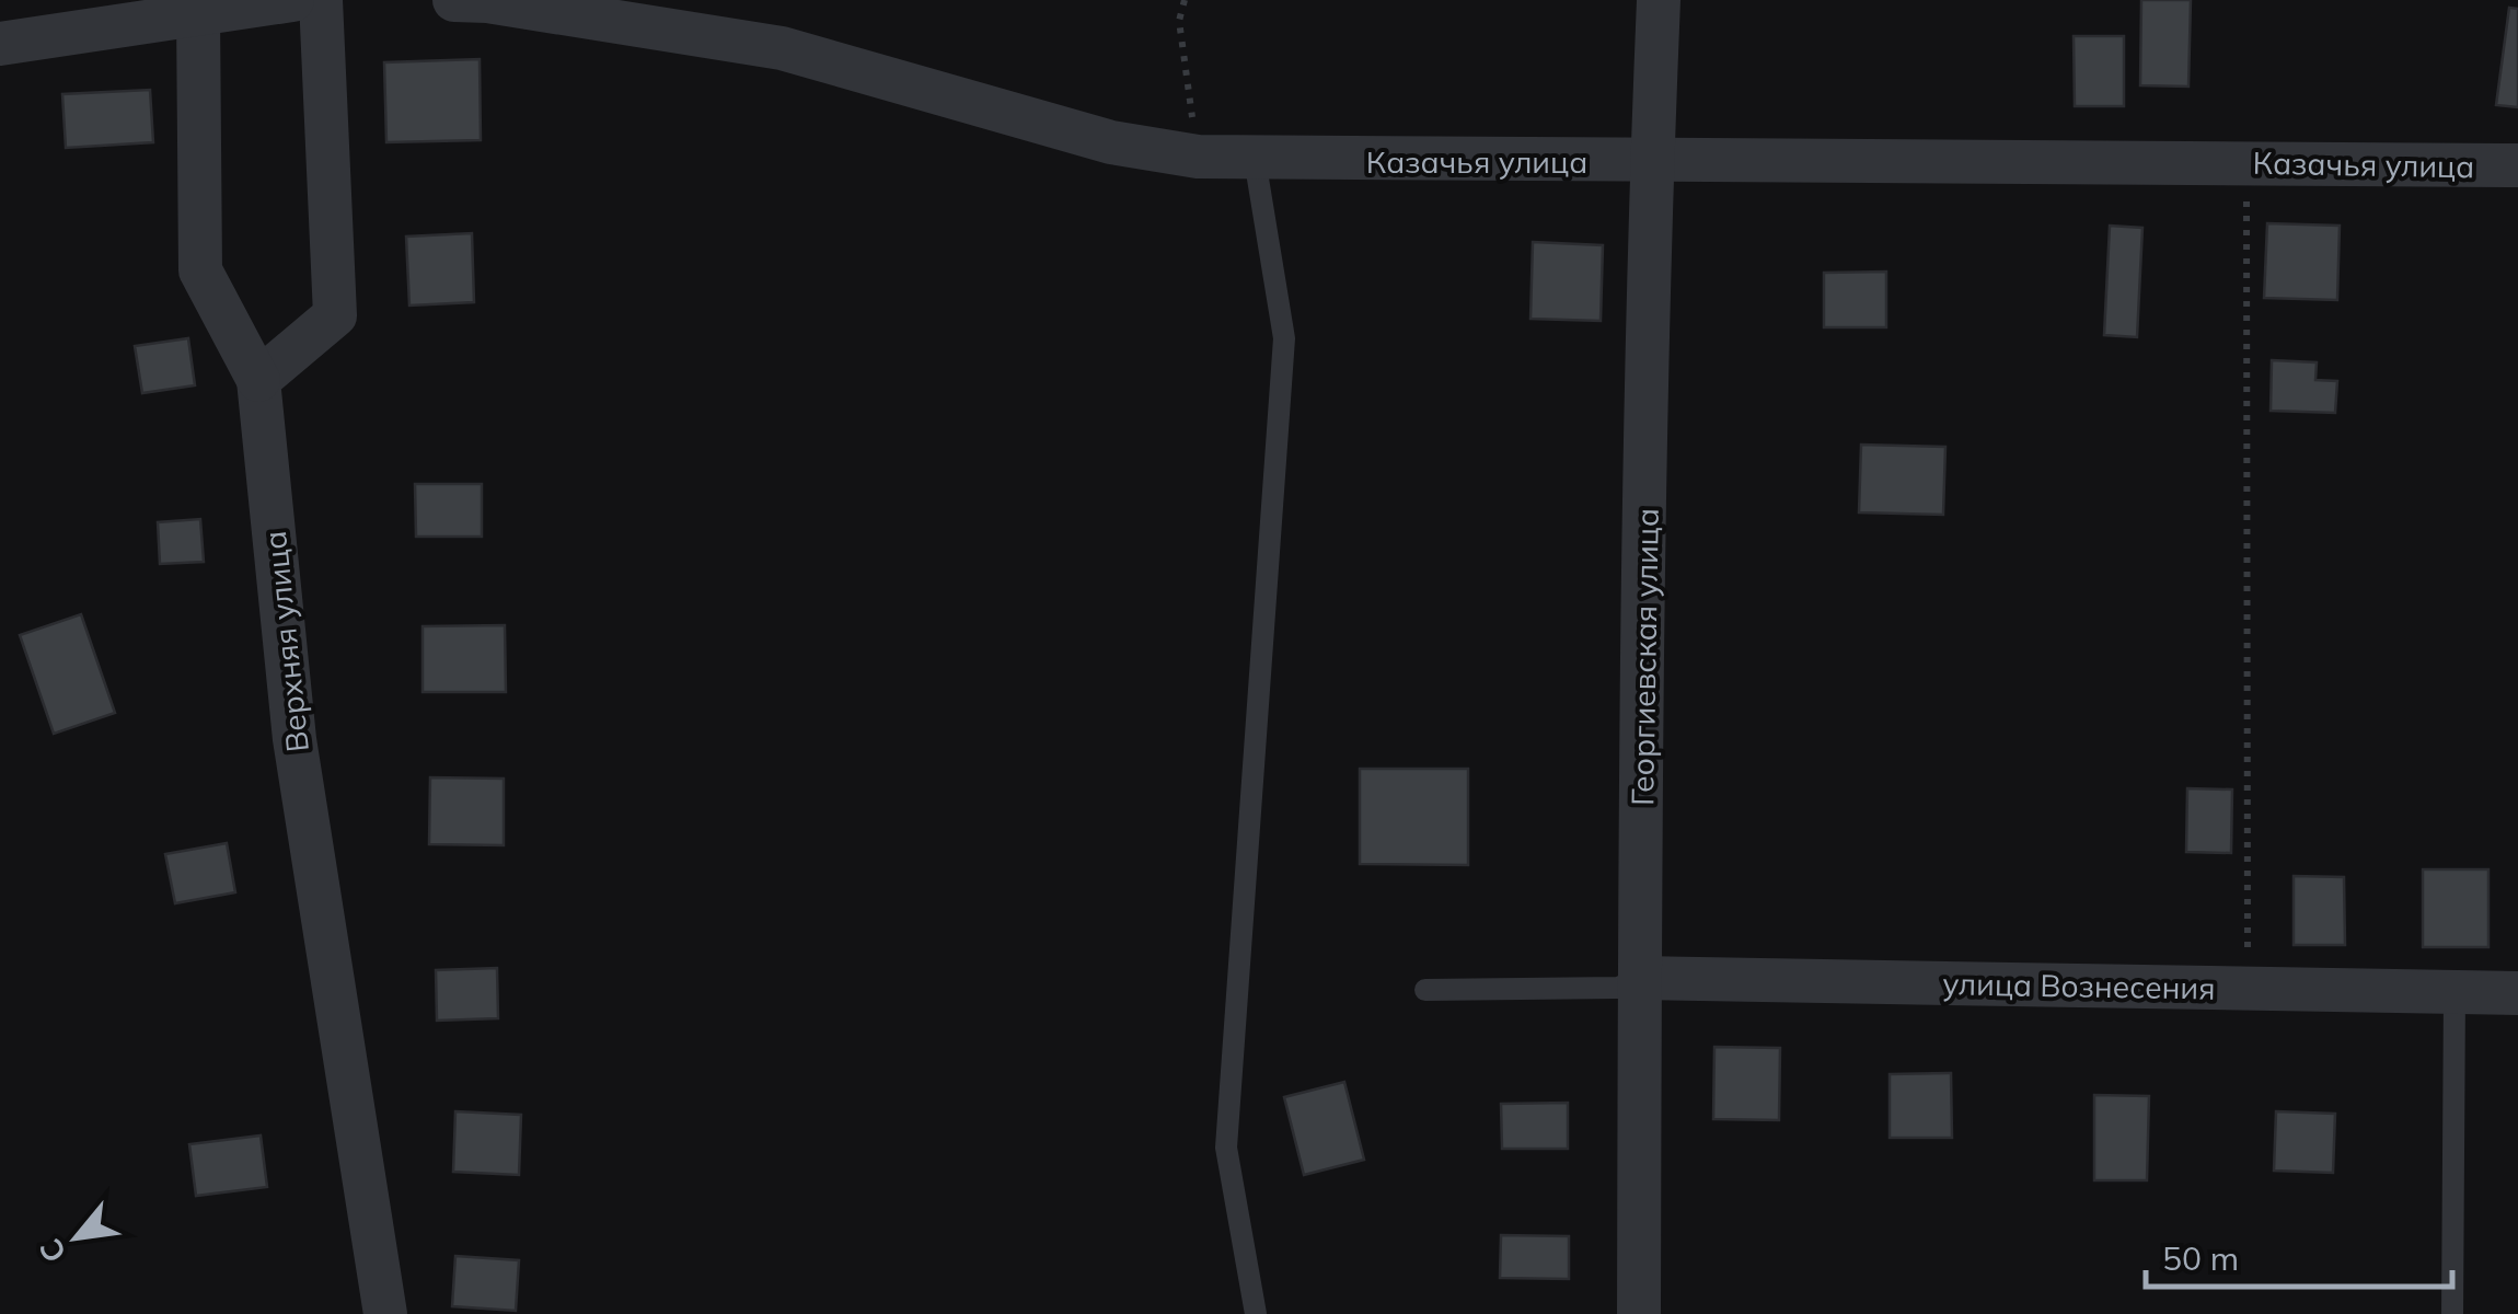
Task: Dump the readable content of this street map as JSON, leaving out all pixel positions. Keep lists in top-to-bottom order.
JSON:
{
  "streets": {
    "street": [
      "Казачья улица",
      "Верхняя улица",
      "Георгиевская улица",
      "улица Вознесения"
    ]
  },
  "crossings": [
    ["Казачья улица", "Георгиевская улица"],
    ["Георгиевская улица", "улица Вознесения"]
  ],
  "scale_bar": "50 m",
  "north": "bottom left"
}
